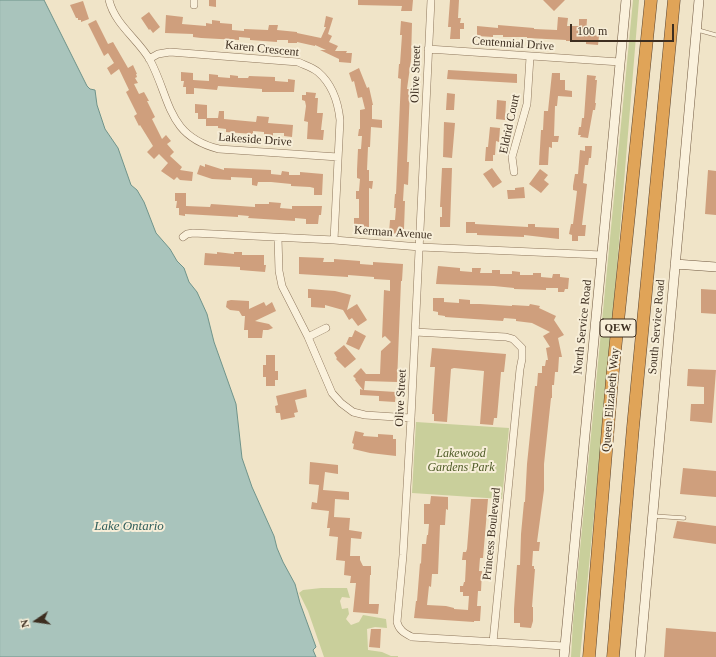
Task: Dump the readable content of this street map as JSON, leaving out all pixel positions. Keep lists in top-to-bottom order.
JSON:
{
  "streets": {
    "highway": ["QEW", "Queen Elizabeth Way"],
    "street": [
      "Centennial Drive",
      "Karen Crescent",
      "Olive Street",
      "Eldrid Court",
      "Lakeside Drive",
      "Kerman Avenue",
      "North Service Road",
      "South Service Road",
      "Princess Boulevard"
    ]
  },
  "crossings": [
    ["Centennial Drive", "Olive Street"],
    ["Centennial Drive", "Eldrid Court"],
    ["Centennial Drive", "North Service Road"],
    ["Karen Crescent", "Lakeside Drive"],
    ["Karen Crescent", "Kerman Avenue"],
    ["Olive Street", "Kerman Avenue"],
    ["Olive Street", "North Service Road"],
    ["Olive Street", "Princess Boulevard"],
    ["Kerman Avenue", "North Service Road"]
  ],
  "water": ["Lake Ontario"],
  "parks": ["Lakewood Gardens Park"],
  "scale_bar": "100 m",
  "north": "left"
}
